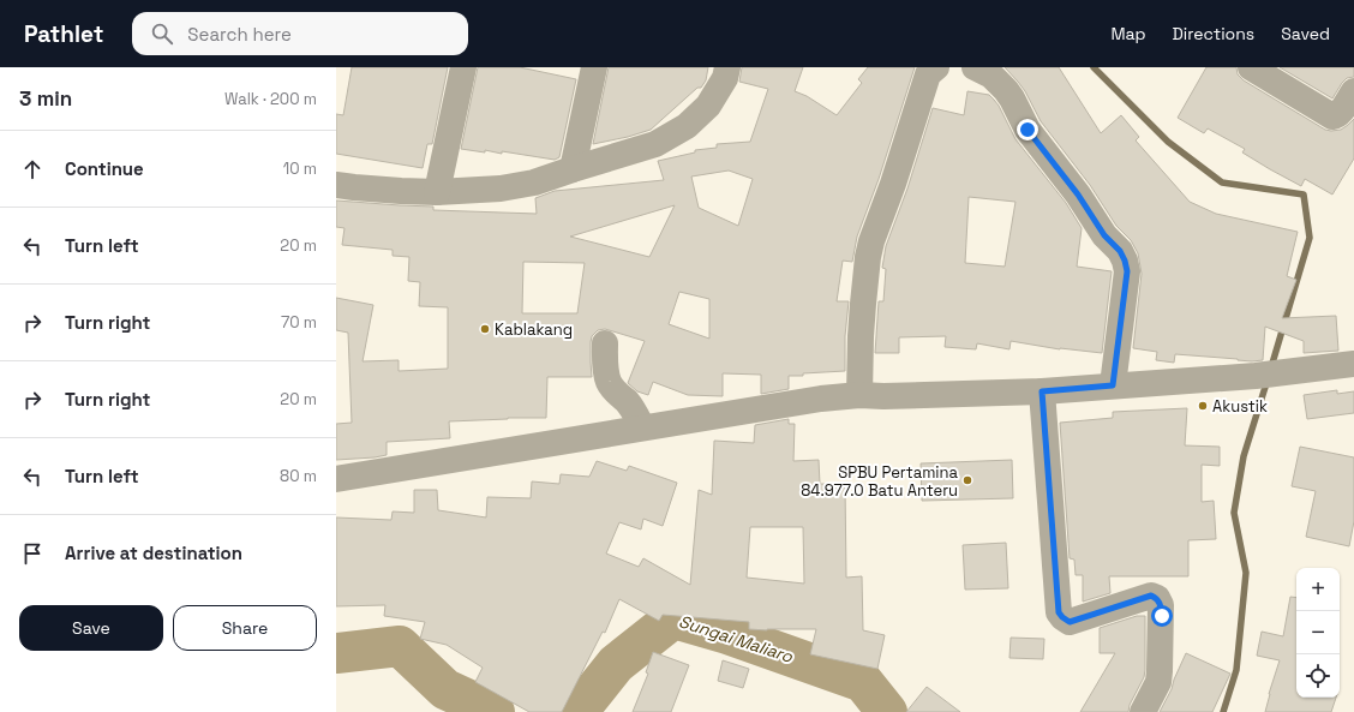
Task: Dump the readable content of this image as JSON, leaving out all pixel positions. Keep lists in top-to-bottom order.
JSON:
{
  "water": ["Sungai Maliaro"],
  "places": ["Kablakang", "Akustik", "SPBU Pertamina 84.977.0 Batu Anteru"],
  "page": {
    "header": "Pathlet",
    "search": "Search here",
    "nav": ["Map", "Directions", "Saved"],
    "heading": ["3 min", "Walk · 200 m"],
    "list": [
      ["Continue", "10 m"],
      ["Turn left", "20 m"],
      ["Turn right", "70 m"],
      ["Turn right", "20 m"],
      ["Turn left", "80 m"],
      "Arrive at destination"
    ],
    "map_buttons": ["+", "−"],
    "buttons": ["Save", "Share"]
  }
}
